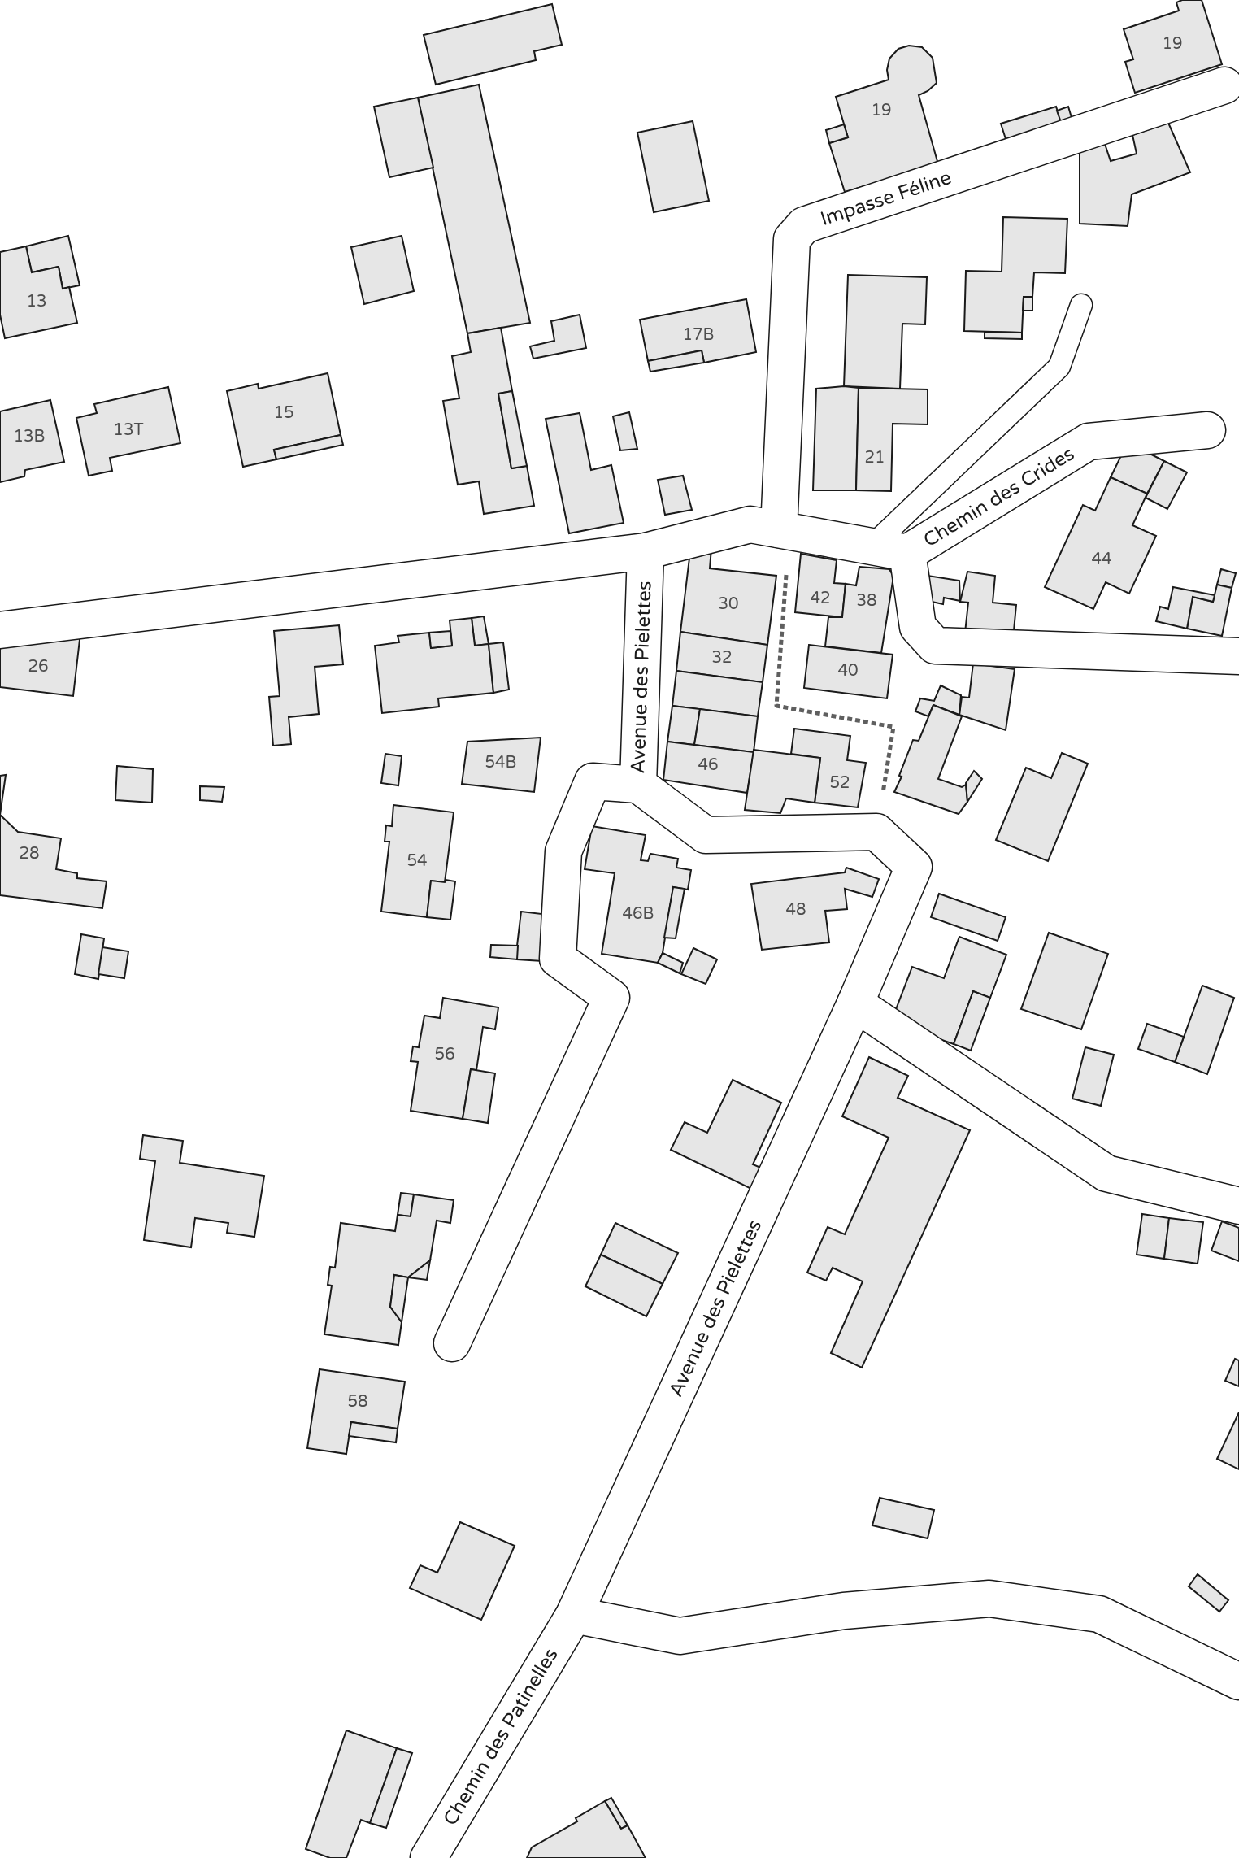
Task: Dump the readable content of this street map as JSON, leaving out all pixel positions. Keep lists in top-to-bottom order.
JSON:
{
  "streets": {
    "street": [
      "Impasse Féline",
      "Chemin des Crides",
      "Avenue des Pielettes",
      "Chemin des Patinelles"
    ]
  },
  "crossings": [
    ["Impasse Féline", "Avenue des Pielettes"],
    ["Chemin des Crides", "Avenue des Pielettes"],
    ["Avenue des Pielettes", "Chemin des Patinelles"]
  ],
  "house_numbers": [
    "19",
    "19",
    "13",
    "17B",
    "15",
    "13T",
    "13B",
    "21",
    "44",
    "42",
    "38",
    "30",
    "32",
    "26",
    "40",
    "54B",
    "46",
    "52",
    "28",
    "54",
    "48",
    "46B",
    "56",
    "58"
  ]
}
